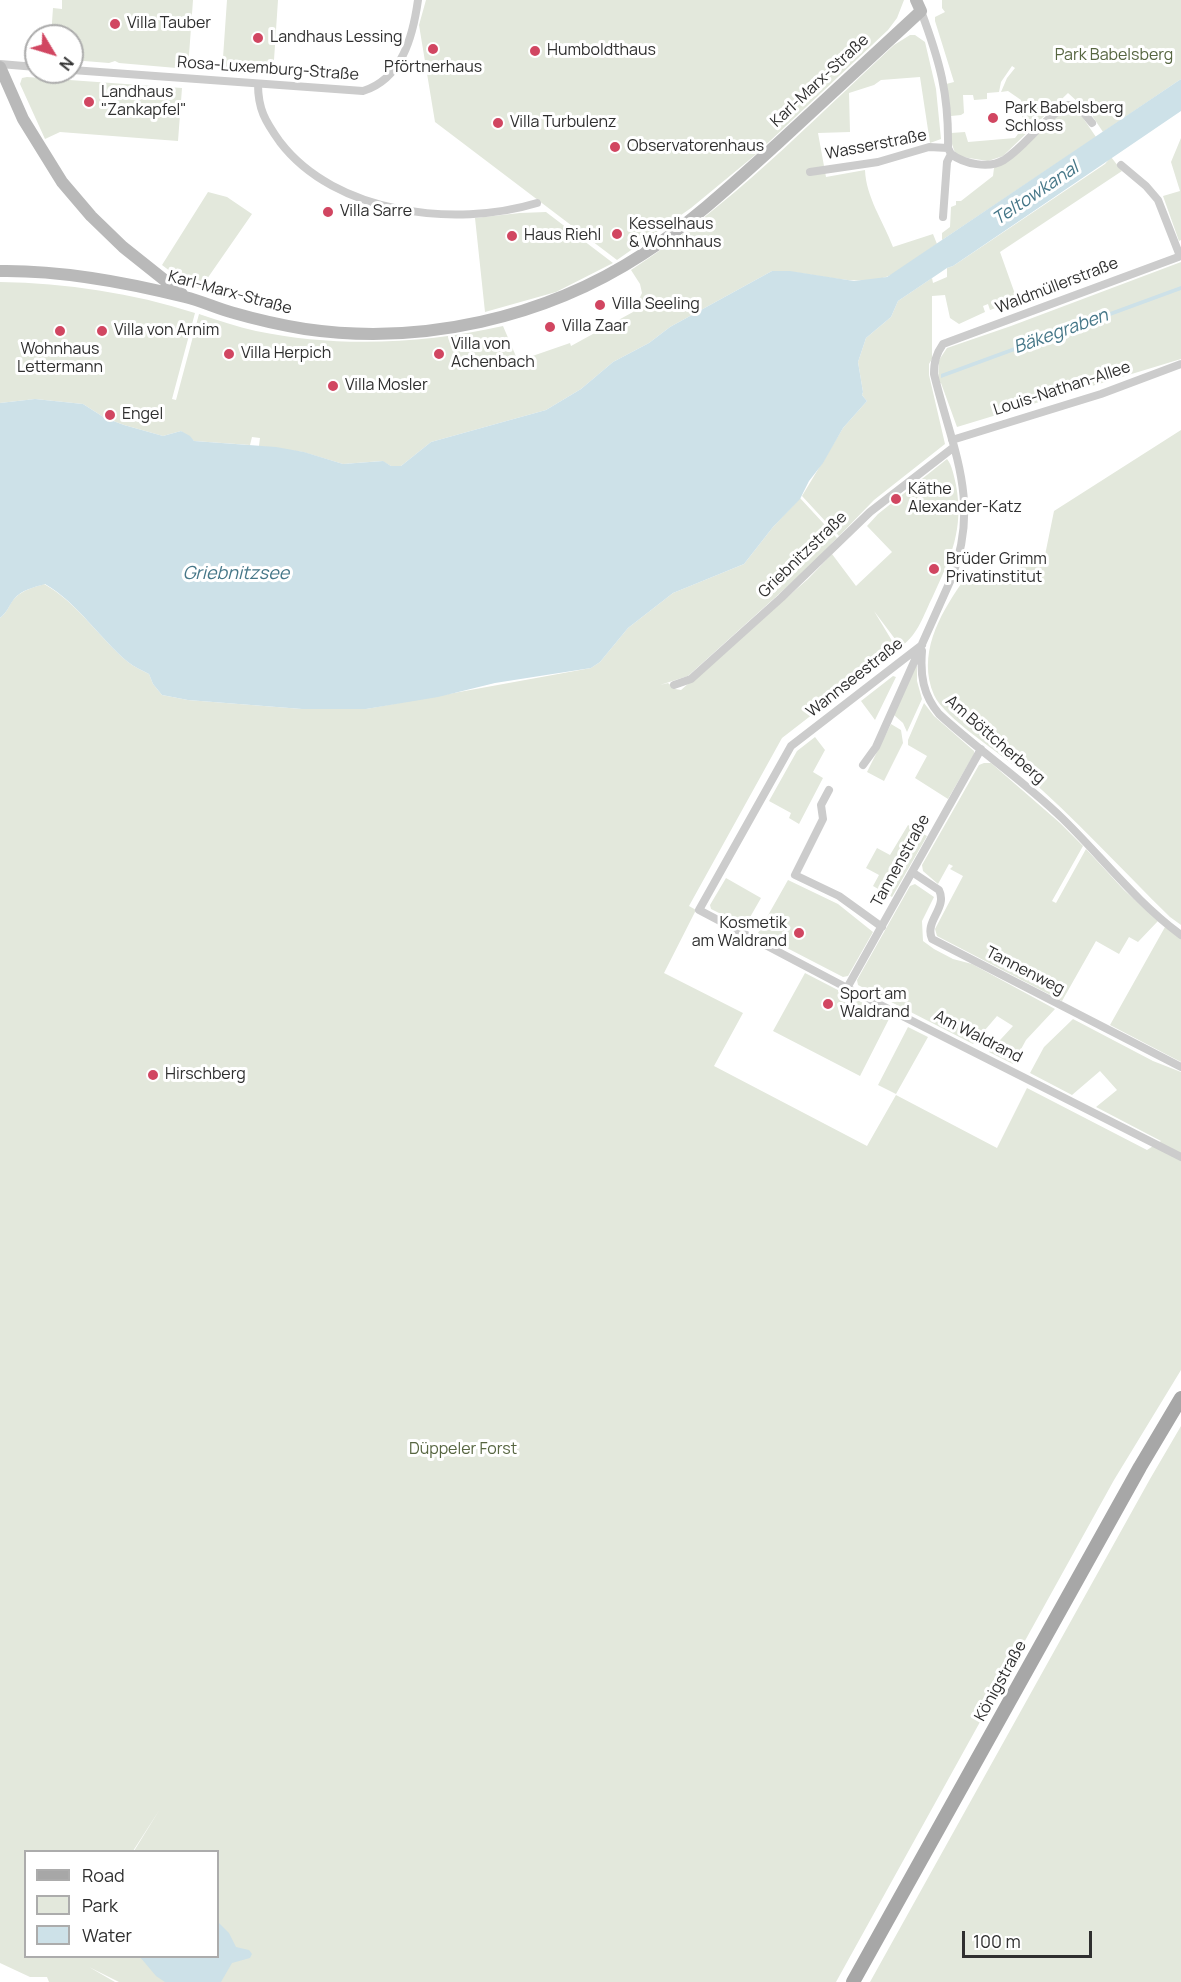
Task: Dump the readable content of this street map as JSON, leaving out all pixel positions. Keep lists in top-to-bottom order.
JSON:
{
  "streets": {
    "main road": ["Königstraße"],
    "street": [
      "Rosa-Luxemburg-Straße",
      "Karl-Marx-Straße",
      "Wasserstraße",
      "Waldmüllerstraße",
      "Louis-Nathan-Allee",
      "Griebnitzstraße",
      "Wannseestraße",
      "Am Böttcherberg",
      "Tannenstraße",
      "Tannenweg",
      "Am Waldrand"
    ]
  },
  "crossings": [
    ["Waldmüllerstraße", "Wannseestraße"],
    ["Louis-Nathan-Allee", "Griebnitzstraße"],
    ["Louis-Nathan-Allee", "Wannseestraße"],
    ["Griebnitzstraße", "Wannseestraße"],
    ["Wannseestraße", "Am Böttcherberg"],
    ["Wannseestraße", "Am Waldrand"],
    ["Am Böttcherberg", "Tannenstraße"],
    ["Tannenstraße", "Tannenweg"],
    ["Tannenstraße", "Am Waldrand"]
  ],
  "water": ["Teltowkanal", "Bäkegraben", "Griebnitzsee"],
  "parks": ["Park Babelsberg", "Düppeler Forst"],
  "places": [
    "Villa Tauber",
    "Landhaus Lessing",
    "Pförtnerhaus",
    "Humboldthaus",
    "Landhaus \"Zankapfel\"",
    "Park Babelsberg Schloss",
    "Villa Turbulenz",
    "Observatorenhaus",
    "Villa Sarre",
    "Kesselhaus & Wohnhaus",
    "Haus Riehl",
    "Villa Seeling",
    "Villa Zaar",
    "Wohnhaus Lettermann",
    "Villa von Arnim",
    "Villa Herpich",
    "Villa von Achenbach",
    "Villa Mosler",
    "Engel",
    "Käthe Alexander-Katz",
    "Brüder Grimm Privatinstitut",
    "Kosmetik am Waldrand",
    "Sport am Waldrand",
    "Hirschberg"
  ],
  "legend": ["Road", "Park", "Water"],
  "scale_bar": "100 m",
  "north": "bottom right"
}
